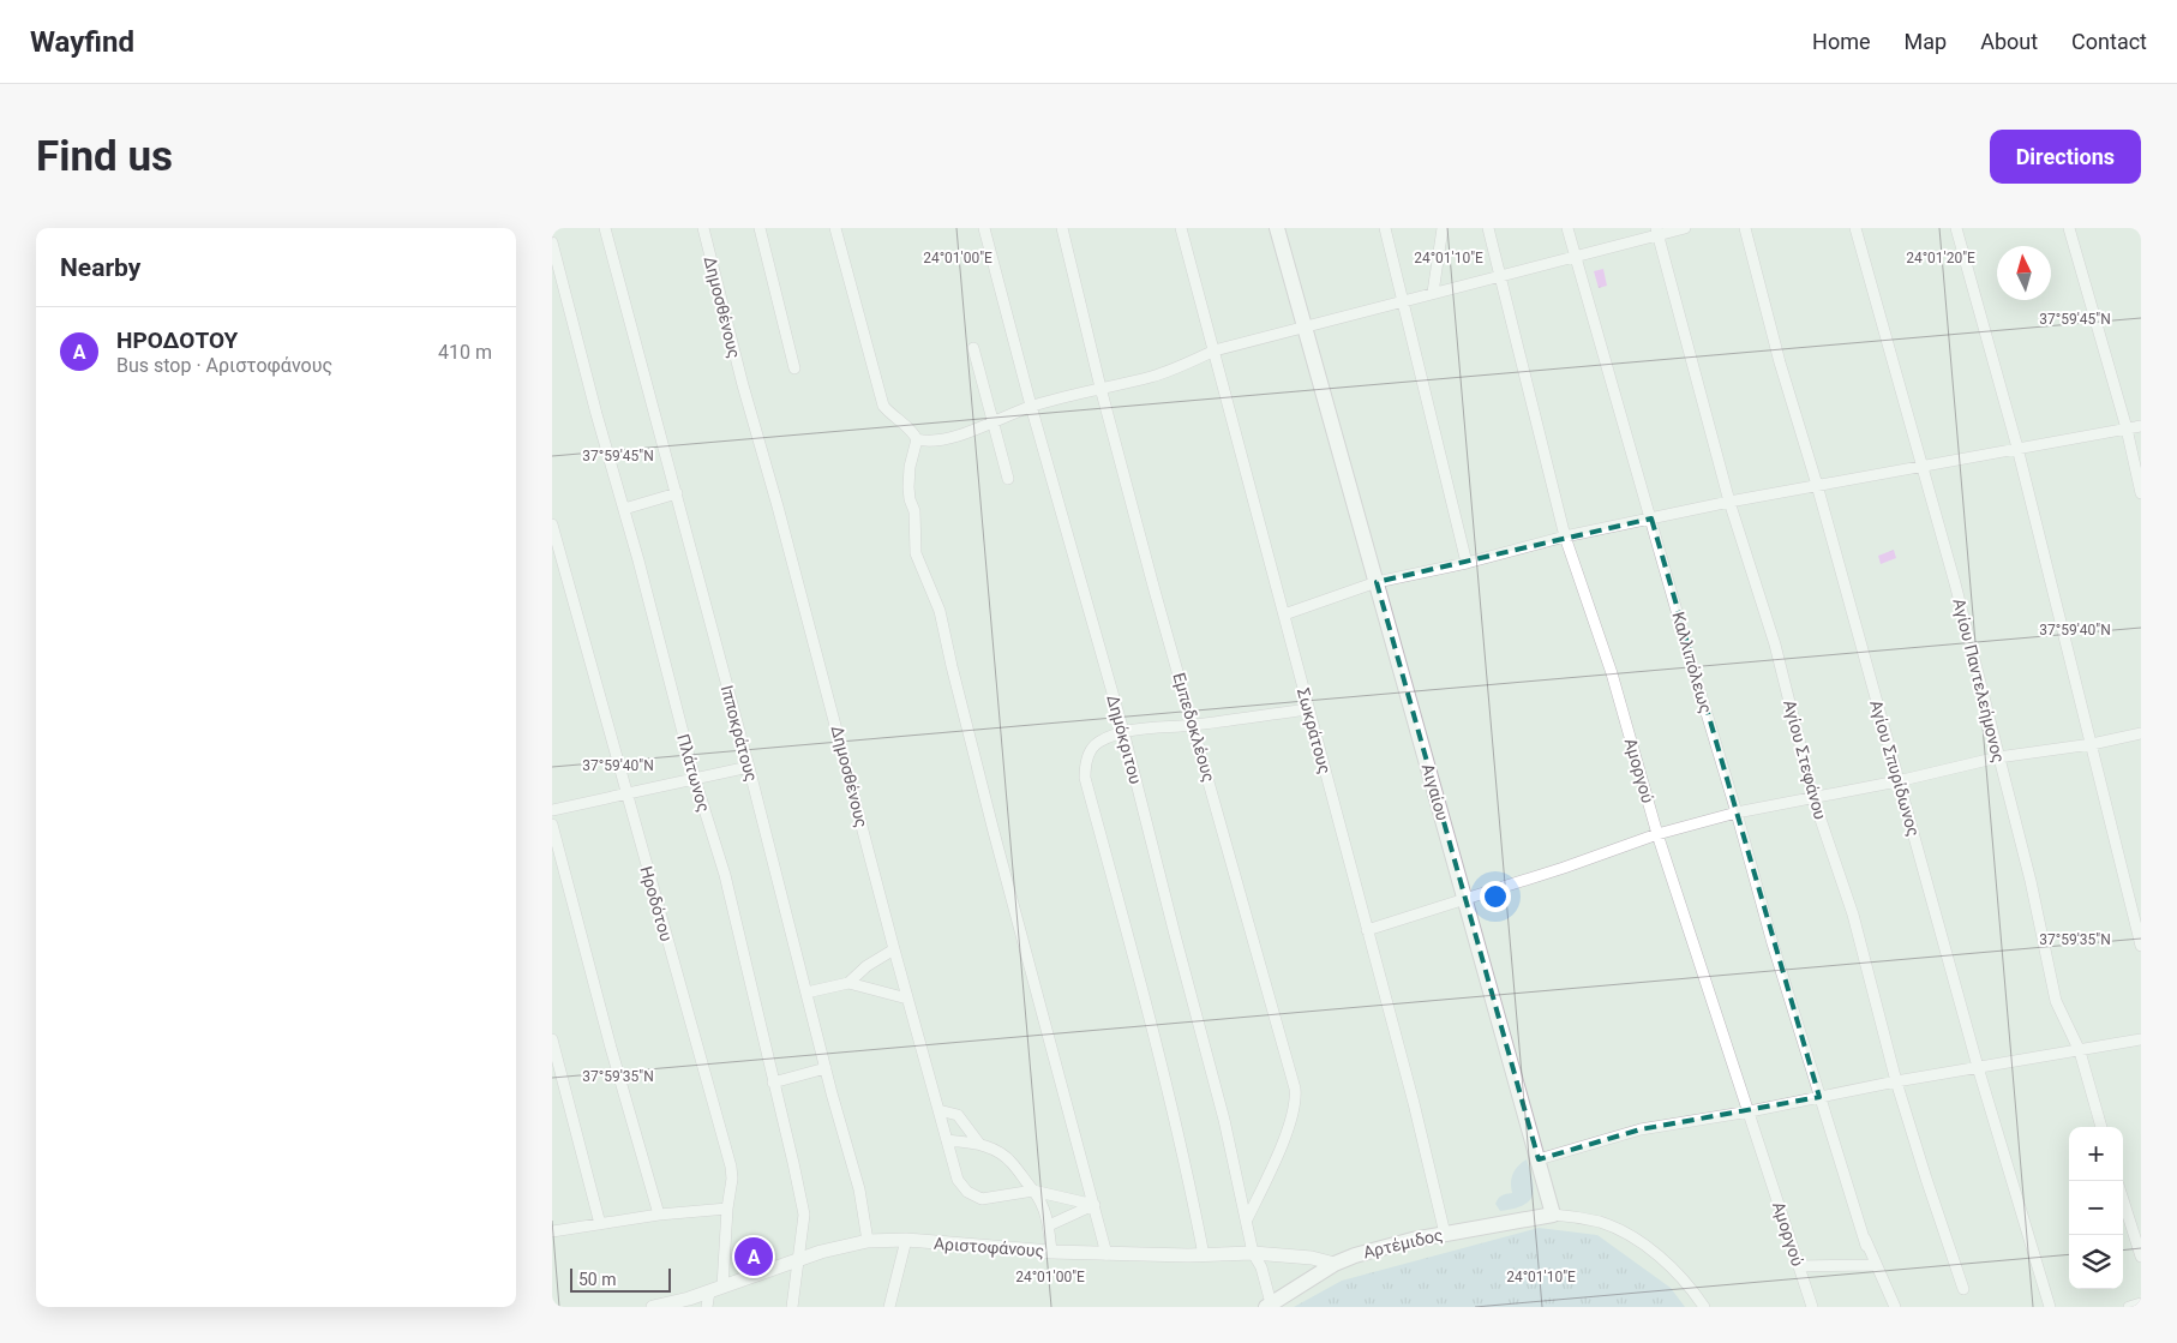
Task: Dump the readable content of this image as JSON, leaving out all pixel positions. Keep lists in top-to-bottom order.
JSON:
{
  "streets": {
    "main road": ["Αιγαίου", "Αρτέμιδος"],
    "street": [
      "Δημοσθένους",
      "Καλλιπόλεως",
      "Αγίου Παντελεήμονος",
      "Εμπεδοκλέους",
      "Σωκράτους",
      "Ιπποκράτους",
      "Δημόκριτου",
      "Αγίου Στεφάνου",
      "Αγίου Σπυρίδωνος",
      "Αμοργού",
      "Πλάτωνος",
      "Ηροδότου",
      "Αριστοφάνους"
    ]
  },
  "crossings": [
    ["Εμπεδοκλέους", "Δημόκριτου"],
    ["Σωκράτους", "Αρτέμιδος"],
    ["Ιπποκράτους", "Αριστοφάνους"],
    ["Δημόκριτου", "Αρτέμιδος"],
    ["Δημόκριτου", "Αριστοφάνους"],
    ["Πλάτωνος", "Αριστοφάνους"],
    ["Αιγαίου", "Αρτέμιδος"],
    ["Ηροδότου", "Αριστοφάνους"],
    ["Αρτέμιδος", "Αριστοφάνους"]
  ],
  "scale_bar": "50 m",
  "north": "top",
  "page": {
    "header": "Wayfind",
    "nav": [
      "Home",
      "Map",
      "About",
      "Contact"
    ],
    "buttons": "Directions",
    "title": "Find us",
    "heading": "Nearby",
    "list": [
      {
        "mark": "A",
        "name": "ΗΡΟΔΟΤΟΥ",
        "note": "Bus stop · Αριστοφάνους",
        "value": "410 m"
      }
    ],
    "map_buttons": ["+", "−"],
    "pins": "A",
    "scale": "50 m"
  },
  "coordinates": [
    "24°01'00\"E",
    "24°01'10\"E",
    "24°01'20\"E",
    "37°59'45\"N",
    "37°59'40\"N",
    "37°59'35\"N"
  ]
}
